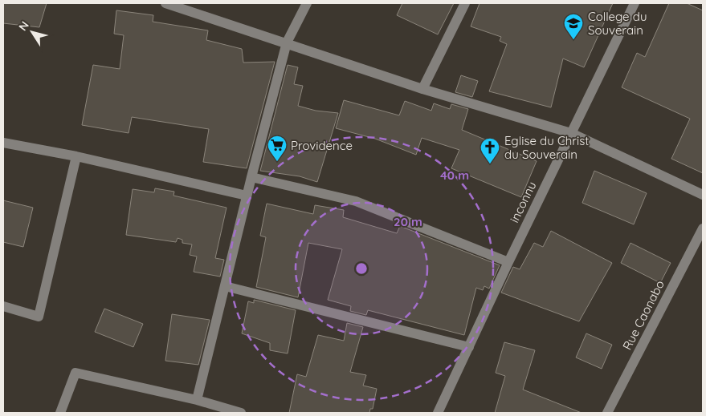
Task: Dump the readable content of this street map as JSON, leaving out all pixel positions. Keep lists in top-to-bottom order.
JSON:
{
  "streets": {
    "street": ["inconnu", "Rue Caonabo"]
  },
  "places": {
    "school or university": ["College du Souverain"],
    "supermarket": ["Providence"],
    "church": ["Eglise du Christ du Souverain"]
  },
  "north": "top left",
  "rings": ["40 m", "20 m"]
}
